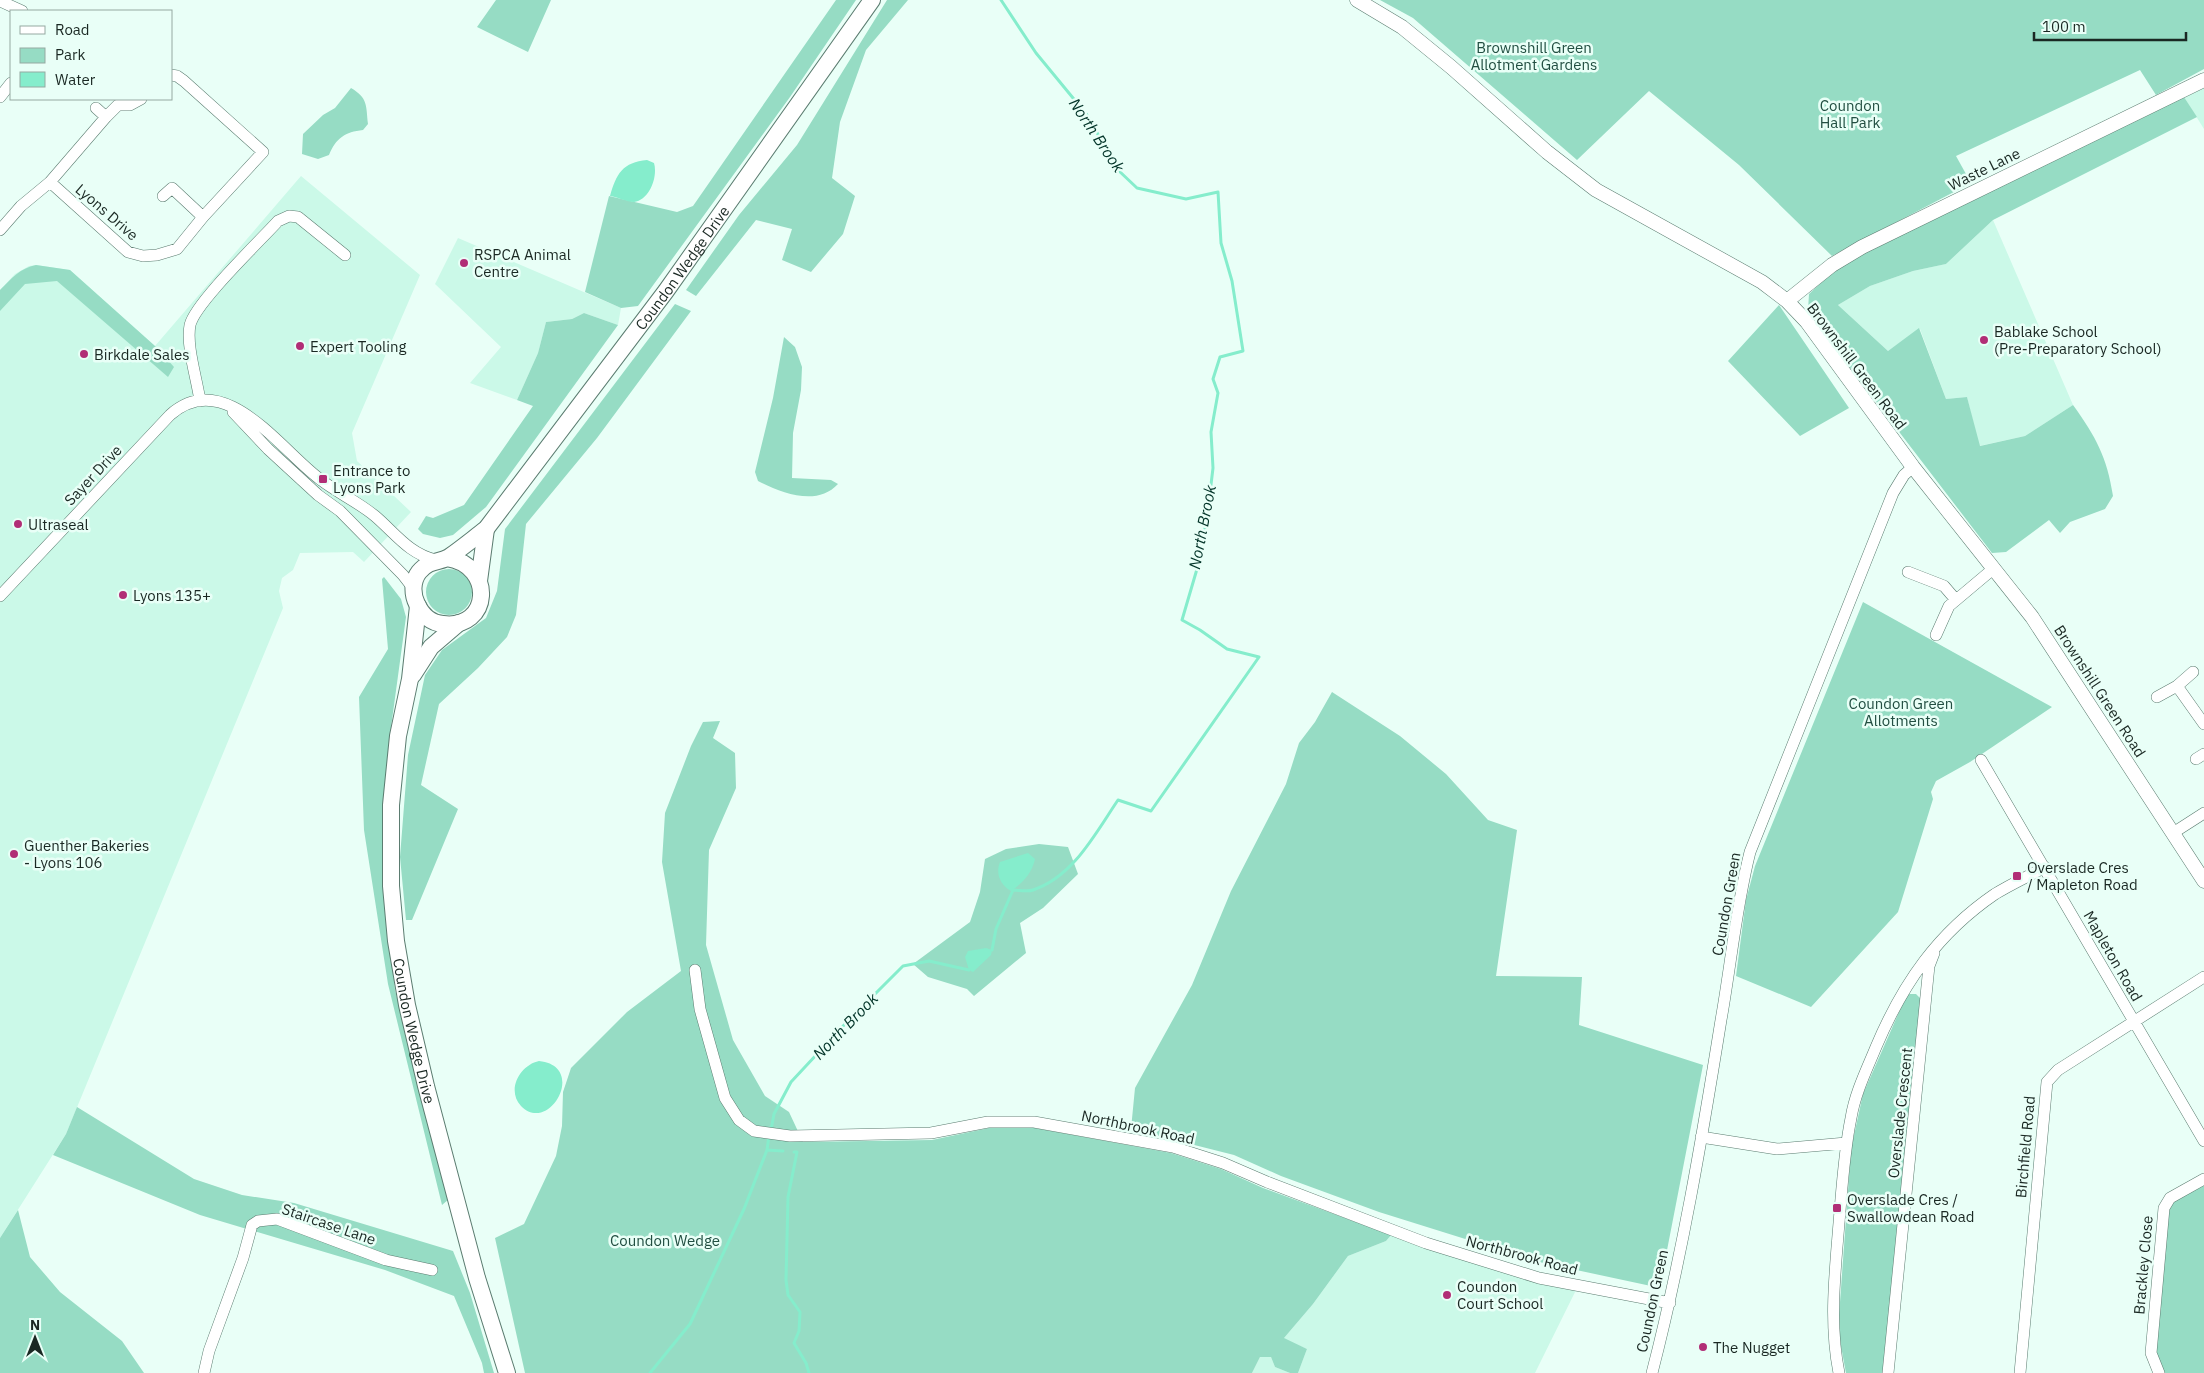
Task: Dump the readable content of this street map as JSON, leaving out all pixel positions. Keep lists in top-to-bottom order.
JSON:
{
  "streets": {
    "main road": ["Coundon Wedge Drive"],
    "street": [
      "Waste Lane",
      "Lyons Drive",
      "Brownshill Green Road",
      "Sayer Drive",
      "Coundon Green",
      "Mapleton Road",
      "Overslade Crescent",
      "Northbrook Road",
      "Birchfield Road",
      "Staircase Lane",
      "Brackley Close"
    ]
  },
  "crossings": [
    ["Waste Lane", "Brownshill Green Road"],
    ["Coundon Wedge Drive", "Sayer Drive"],
    ["Brownshill Green Road", "Coundon Green"],
    ["Coundon Green", "Northbrook Road"],
    ["Mapleton Road", "Overslade Crescent"],
    ["Mapleton Road", "Birchfield Road"]
  ],
  "water": ["North Brook"],
  "parks": [
    "Brownshill Green Allotment Gardens",
    "Coundon Hall Park",
    "Coundon Green Allotments",
    "Coundon Wedge"
  ],
  "places": {
    "other": [
      "RSPCA Animal Centre",
      "Bablake School (Pre-Preparatory School)",
      "Expert Tooling",
      "Birkdale Sales",
      "Ultraseal",
      "Lyons 135+",
      "Guenther Bakeries - Lyons 106",
      "Coundon Court School",
      "The Nugget"
    ],
    "transit": ["Entrance to Lyons Park", "Overslade Cres / Mapleton Road", "Overslade Cres / Swallowdean Road"]
  },
  "legend": ["Road", "Park", "Water"],
  "scale_bar": "100 m",
  "north": "top"
}
